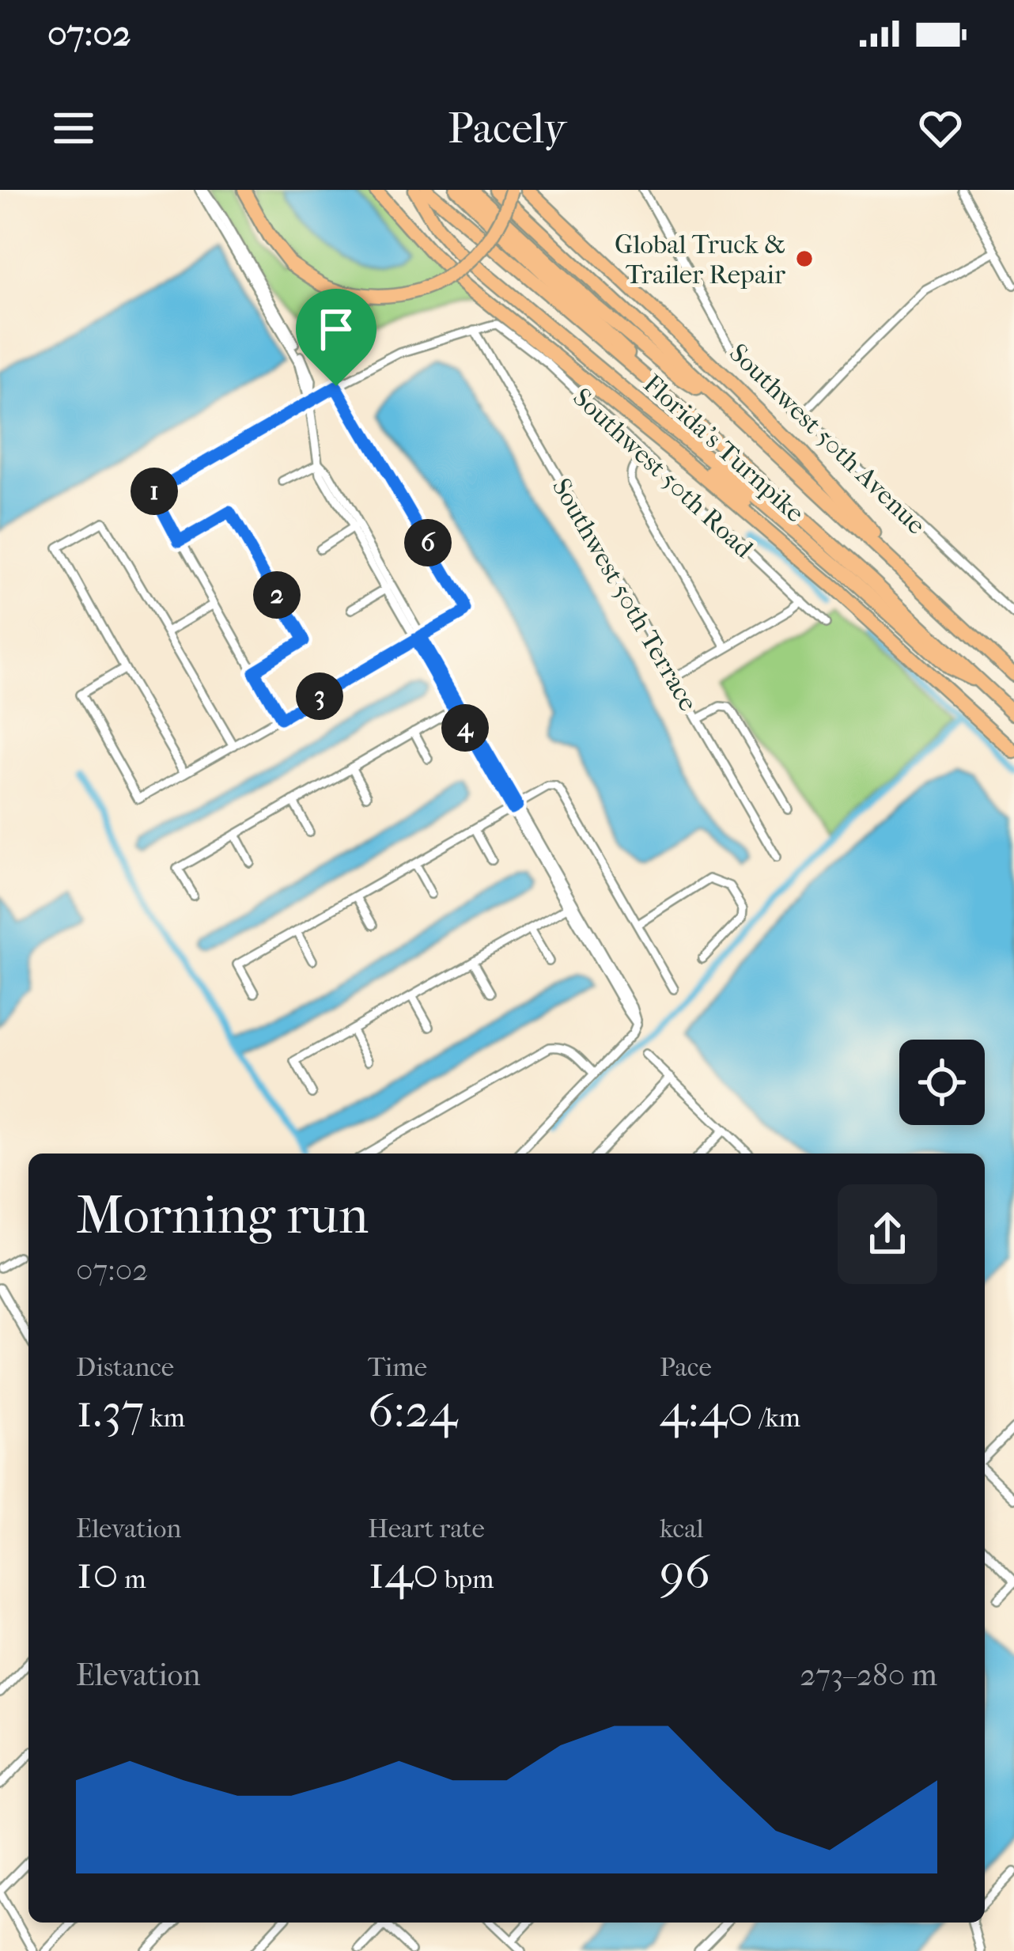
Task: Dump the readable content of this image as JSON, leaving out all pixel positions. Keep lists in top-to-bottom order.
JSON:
{
  "streets": {
    "highway": ["Florida's Turnpike"],
    "street": ["Southwest 50th Avenue", "Southwest 50th Road", "Southwest 50th Terrace"]
  },
  "crossings": [
    ["Southwest 50th Road", "Southwest 50th Terrace"]
  ],
  "places": ["Global Truck & Trailer Repair"],
  "page": {
    "status": "07:02",
    "header": "Pacely",
    "pins": [
      "1",
      "6",
      "2",
      "3",
      "4"
    ],
    "heading": ["Morning run", "07:02"],
    "stats": [
      ["Distance", "1.37 km"],
      ["Time", "6:24"],
      ["Pace", "4:40 /km"],
      ["Elevation", "10 m"],
      ["Heart rate", "140 bpm"],
      ["kcal", "96"]
    ],
    "chart": ["Elevation", "273–280 m"]
  }
}
